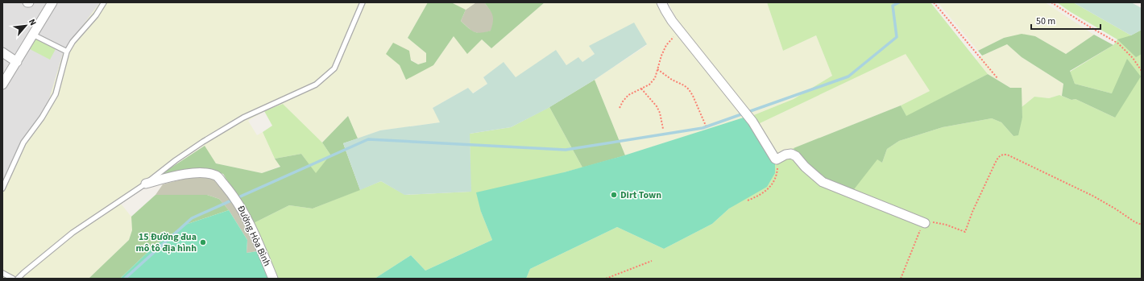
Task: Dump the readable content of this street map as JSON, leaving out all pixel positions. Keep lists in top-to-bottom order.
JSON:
{
  "streets": {
    "street": ["Đường Hòa Bình"]
  },
  "places": ["Dirt Town", "15 Đường đua mô tô địa hình"],
  "scale_bar": "50 m",
  "north": "top right"
}
